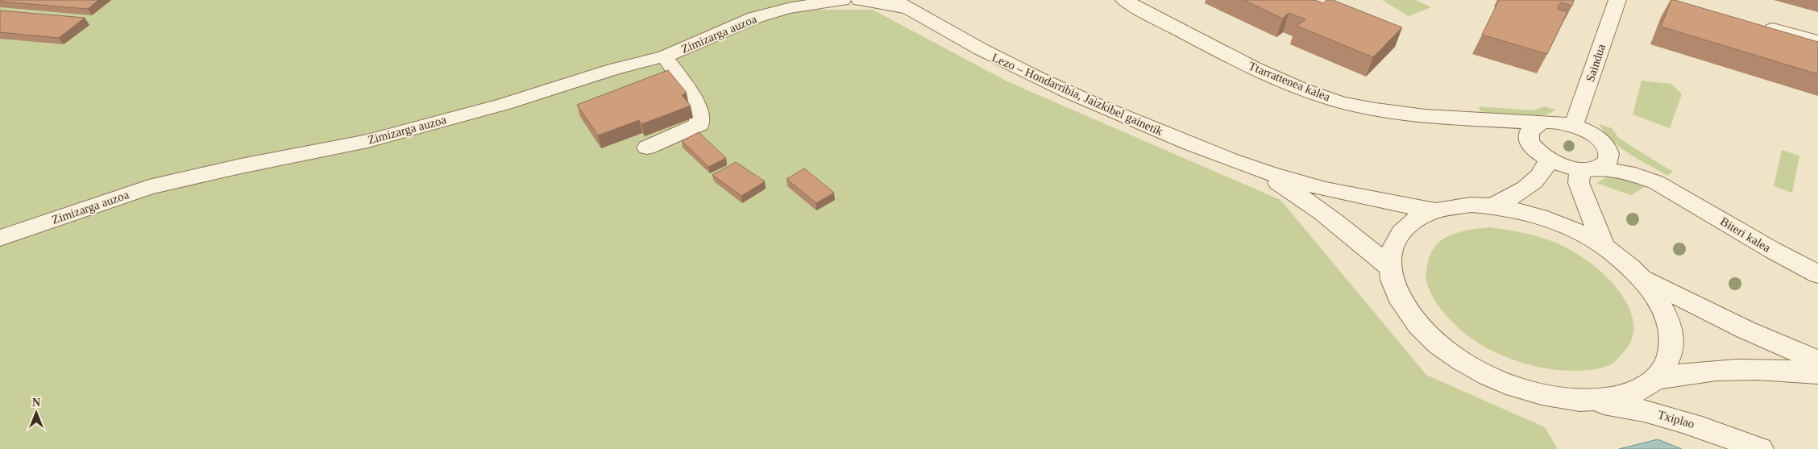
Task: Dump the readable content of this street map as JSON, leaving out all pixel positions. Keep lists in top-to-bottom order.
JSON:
{
  "streets": {
    "street": [
      "Zimizarga auzoa",
      "Saindua",
      "Ttarrattenea kalea",
      "Lezo – Hondarribia, Jaizkibel gainetik",
      "Biteri kalea",
      "Txiplao"
    ]
  },
  "crossings": [
    ["Saindua", "Ttarrattenea kalea"],
    ["Saindua", "Biteri kalea"],
    ["Ttarrattenea kalea", "Biteri kalea"],
    ["Lezo – Hondarribia, Jaizkibel gainetik", "Txiplao"]
  ],
  "north": "top"
}
